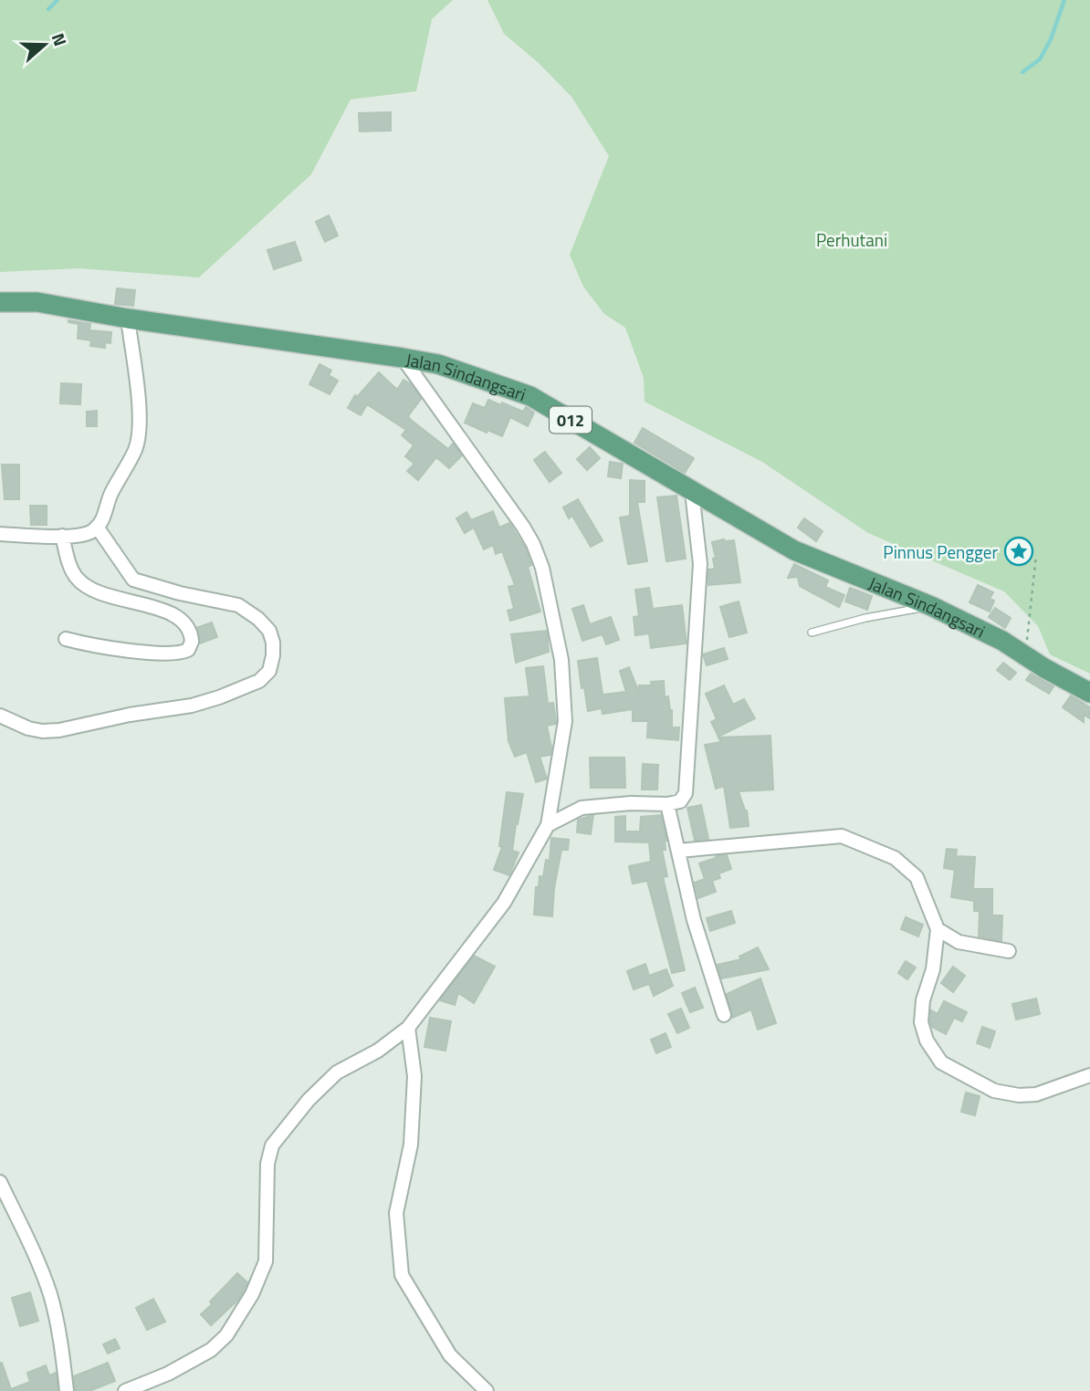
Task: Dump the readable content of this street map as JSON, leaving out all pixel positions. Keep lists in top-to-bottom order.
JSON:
{
  "streets": {
    "main road": ["Jalan Sindangsari", "012"]
  },
  "parks": ["Perhutani"],
  "places": {
    "place": ["Pinnus Pengger"]
  },
  "north": "right"
}
